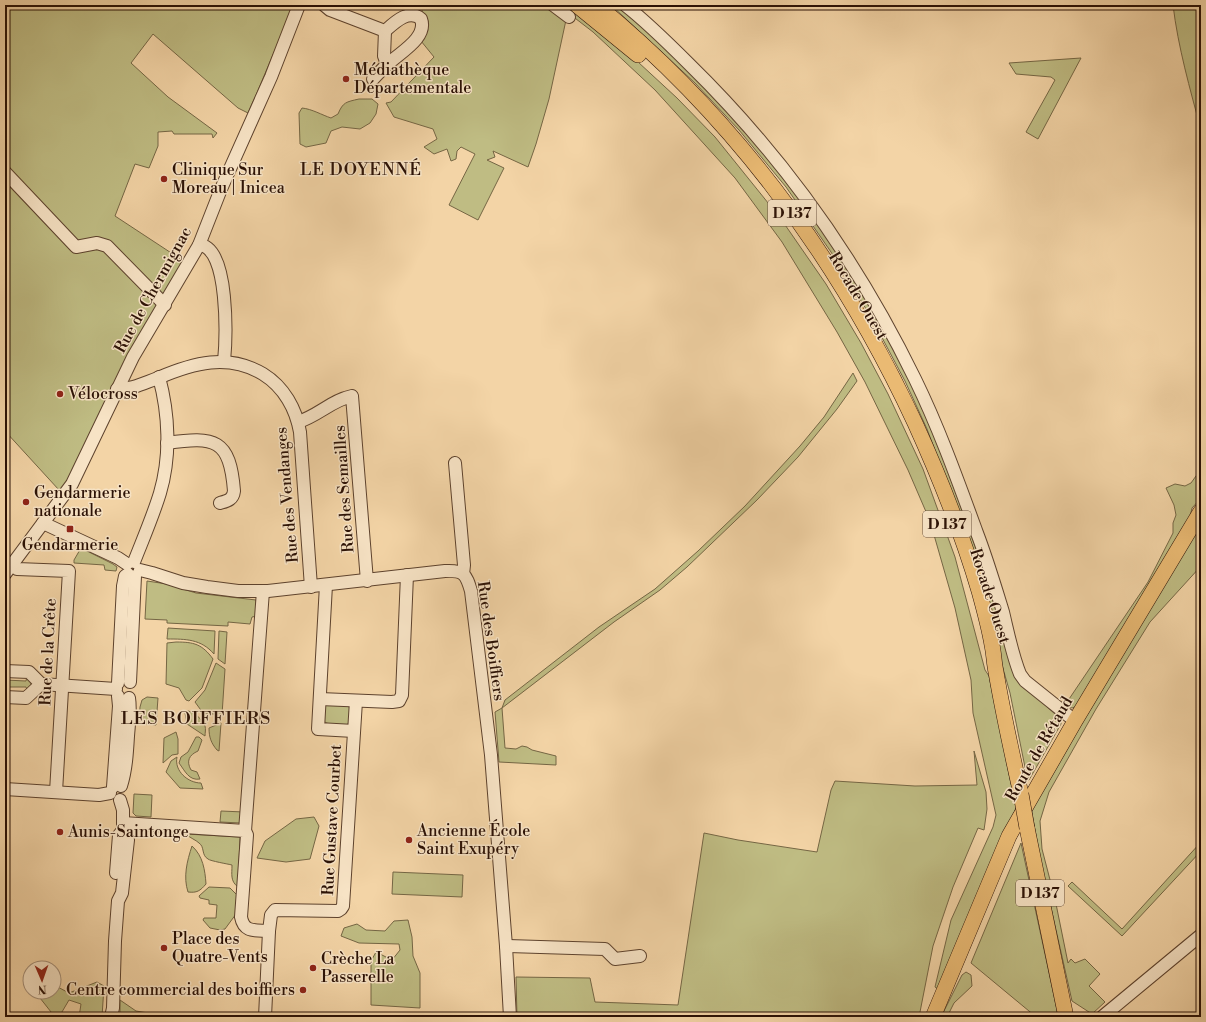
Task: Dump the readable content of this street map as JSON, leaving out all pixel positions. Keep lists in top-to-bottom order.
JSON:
{
  "streets": {
    "main road": ["D 137", "Rocade Ouest", "Route de Rétaud"],
    "street": [
      "Rue de Chermignac",
      "Rue des Semailles",
      "Rue des Vendanges",
      "Rue des Boiffiers",
      "Rue de la Crête",
      "Rue Gustave Courbet"
    ]
  },
  "crossings": [
    ["Rue de Chermignac", "Rue des Vendanges"],
    ["Rue de Chermignac", "Rue des Boiffiers"],
    ["Rue de Chermignac", "Rue de la Crête"],
    ["Rue des Semailles", "Rue des Vendanges"],
    ["Rue des Semailles", "Rue des Boiffiers"],
    ["Rue des Vendanges", "Rue des Boiffiers"]
  ],
  "districts": ["LE DOYENNÉ", "LES BOIFFIERS"],
  "places": {
    "other": [
      "Médiathèque Départementale",
      "Clinique Sur Moreau | Inicea",
      "Vélocross",
      "Gendarmerie nationale",
      "Aunis-Saintonge",
      "Ancienne École Saint Exupéry",
      "Place des Quatre-Vents",
      "Crèche La Passerelle",
      "Centre commercial des boiffiers"
    ],
    "transit": ["Gendarmerie"]
  },
  "north": "bottom"
}
